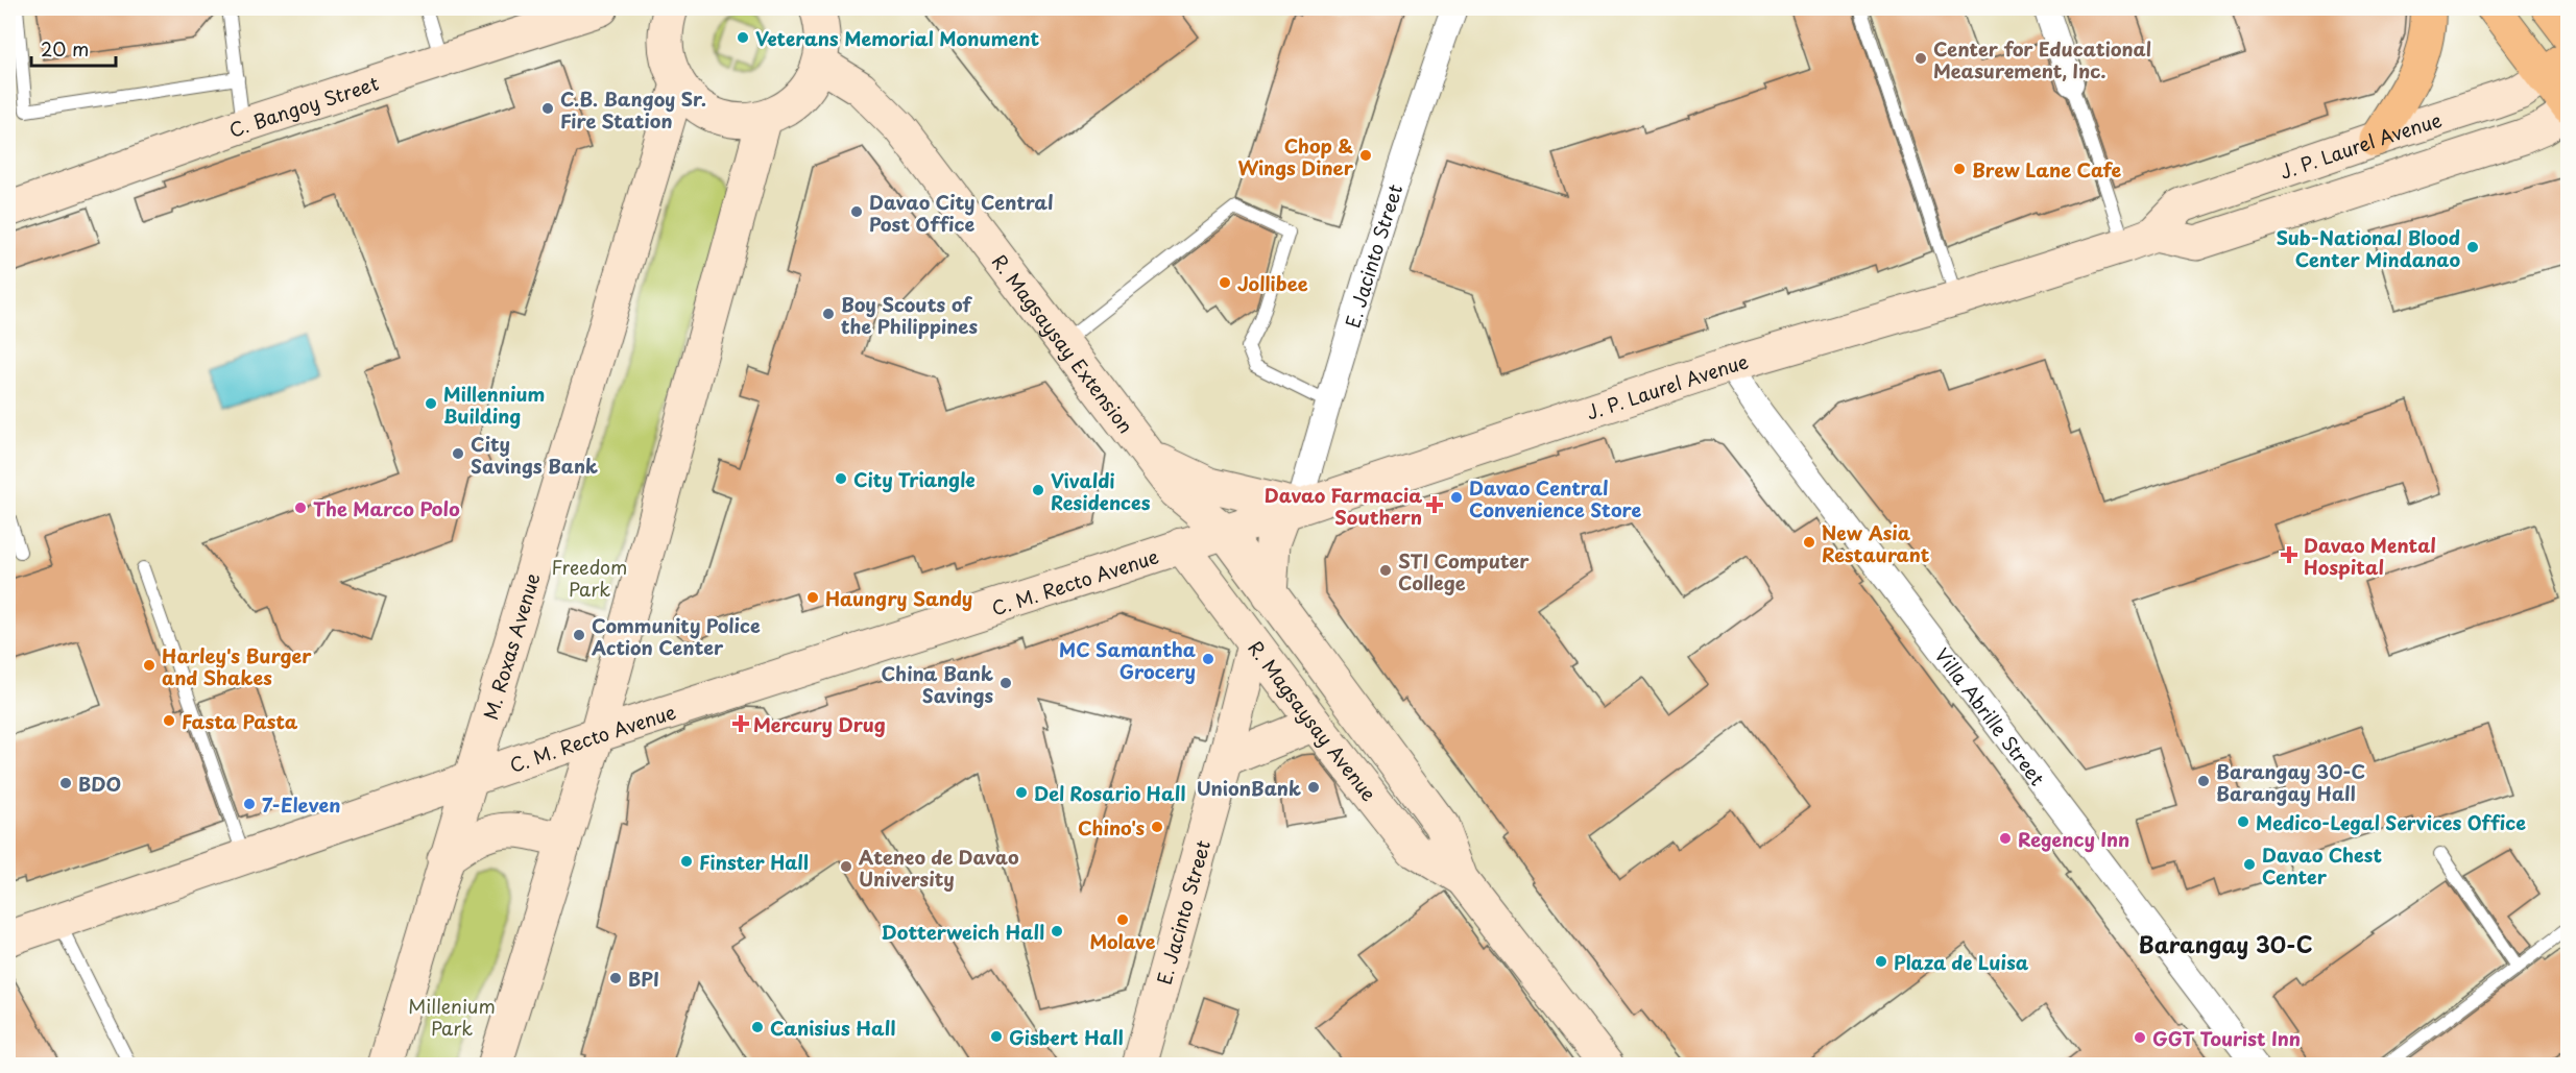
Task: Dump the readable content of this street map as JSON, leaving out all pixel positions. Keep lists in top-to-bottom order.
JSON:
{
  "streets": {
    "main road": [
      "C. Bangoy Street",
      "J. P. Laurel Avenue",
      "E. Jacinto Street",
      "R. Magsaysay Extension",
      "C. M. Recto Avenue",
      "M. Roxas Avenue",
      "R. Magsaysay Avenue"
    ],
    "street": ["Villa Abrille Street"]
  },
  "crossings": [
    ["J. P. Laurel Avenue", "E. Jacinto Street"],
    ["J. P. Laurel Avenue", "R. Magsaysay Extension"],
    ["J. P. Laurel Avenue", "C. M. Recto Avenue"],
    ["J. P. Laurel Avenue", "Villa Abrille Street"],
    ["J. P. Laurel Avenue", "R. Magsaysay Avenue"],
    ["E. Jacinto Street", "R. Magsaysay Avenue"],
    ["R. Magsaysay Extension", "R. Magsaysay Avenue"],
    ["C. M. Recto Avenue", "M. Roxas Avenue"],
    ["C. M. Recto Avenue", "R. Magsaysay Avenue"]
  ],
  "districts": ["Barangay 30-C"],
  "parks": ["Freedom Park", "Millenium Park"],
  "places": {
    "other": [
      "Veterans Memorial Monument",
      "Center for Educational Measurement, Inc.",
      "C.B. Bangoy Sr. Fire Station",
      "Chop & Wings Diner",
      "Brew Lane Cafe",
      "Davao City Central Post Office",
      "Sub-National Blood Center Mindanao",
      "Jollibee",
      "Boy Scouts of the Philippines",
      "Millennium Building",
      "City Savings Bank",
      "City Triangle",
      "Vivaldi Residences",
      "Davao Central Convenience Store",
      "The Marco Polo",
      "New Asia Restaurant",
      "STI Computer College",
      "Haungry Sandy",
      "Community Police Action Center",
      "MC Samantha Grocery",
      "Harley's Burger and Shakes",
      "China Bank Savings",
      "Fasta Pasta",
      "Barangay 30-C Barangay Hall",
      "BDO",
      "UnionBank",
      "Del Rosario Hall",
      "7-Eleven",
      "Medico-Legal Services Office",
      "Chino's",
      "Regency Inn",
      "Finster Hall",
      "Davao Chest Center",
      "Ateneo de Davao University",
      "Molave",
      "Dotterweich Hall",
      "Plaza de Luisa",
      "BPI",
      "Canisius Hall",
      "Gisbert Hall",
      "GGT Tourist Inn"
    ],
    "health": ["Davao Farmacia Southern", "Davao Mental Hospital", "Mercury Drug"]
  },
  "scale_bar": "20 m"
}
